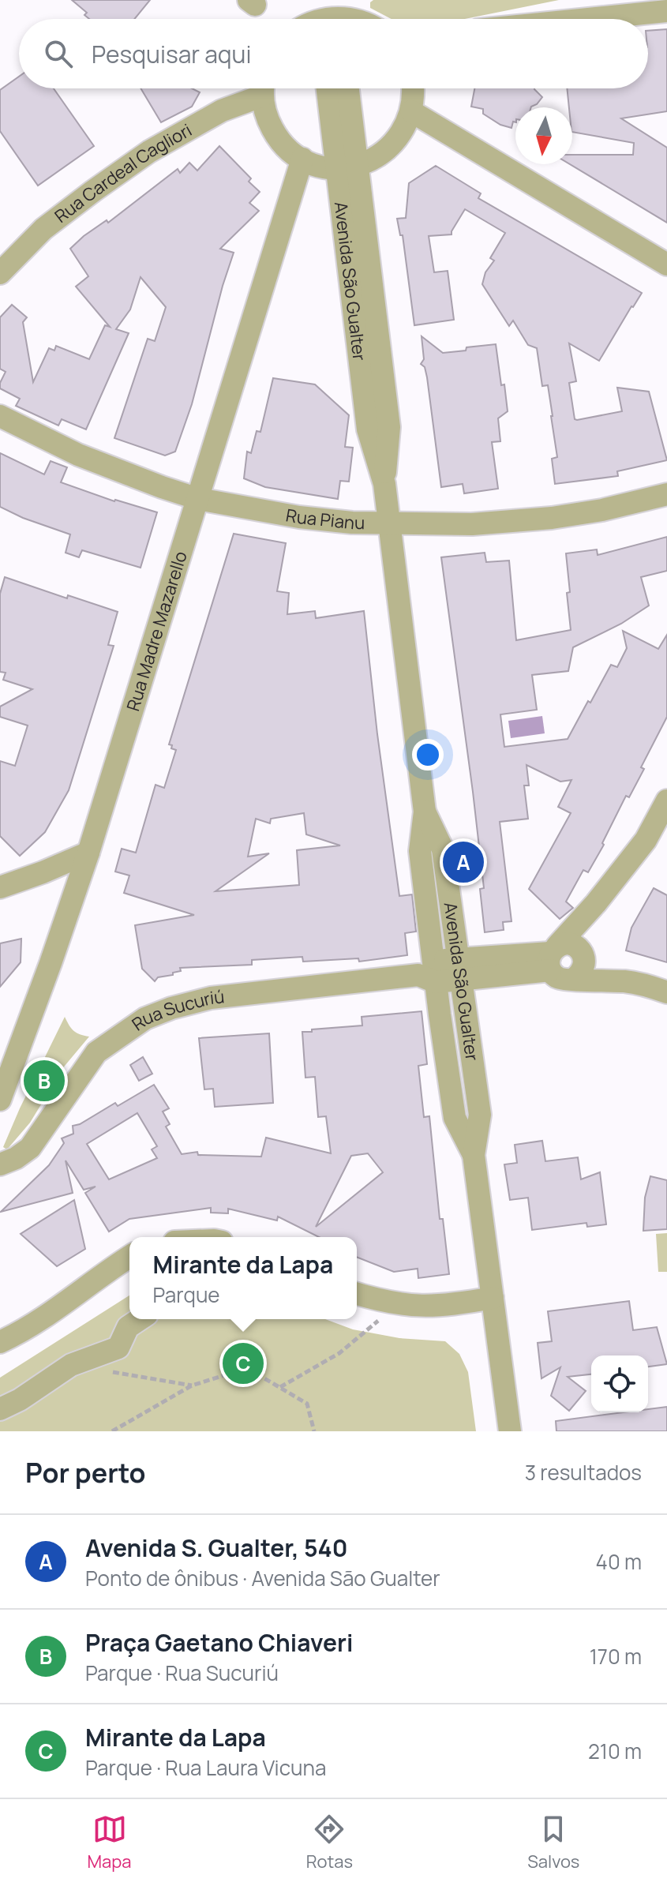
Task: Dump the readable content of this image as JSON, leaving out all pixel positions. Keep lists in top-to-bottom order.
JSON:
{
  "streets": {
    "street": [
      "Rua Cardeal Cagliori",
      "Avenida São Gualter",
      "Rua Pianu",
      "Rua Madre Mazarello",
      "Rua Sucuriú"
    ]
  },
  "crossings": [
    ["Avenida São Gualter", "Rua Pianu"],
    ["Avenida São Gualter", "Rua Sucuriú"],
    ["Rua Pianu", "Rua Madre Mazarello"]
  ],
  "north": "bottom",
  "page": {
    "search": "Pesquisar aqui",
    "pins": ["A", "B", "C"],
    "popup": ["Mirante da Lapa", "Parque"],
    "heading": ["Por perto", "3 resultados"],
    "list": [
      {
        "mark": "A",
        "name": "Avenida S. Gualter, 540",
        "note": "Ponto de ônibus · Avenida São Gualter",
        "value": "40 m"
      },
      {
        "mark": "B",
        "name": "Praça Gaetano Chiaveri",
        "note": "Parque · Rua Sucuriú",
        "value": "170 m"
      },
      {
        "mark": "C",
        "name": "Mirante da Lapa",
        "note": "Parque · Rua Laura Vicuna",
        "value": "210 m"
      }
    ],
    "nav": ["Mapa", "Rotas", "Salvos"]
  }
}
